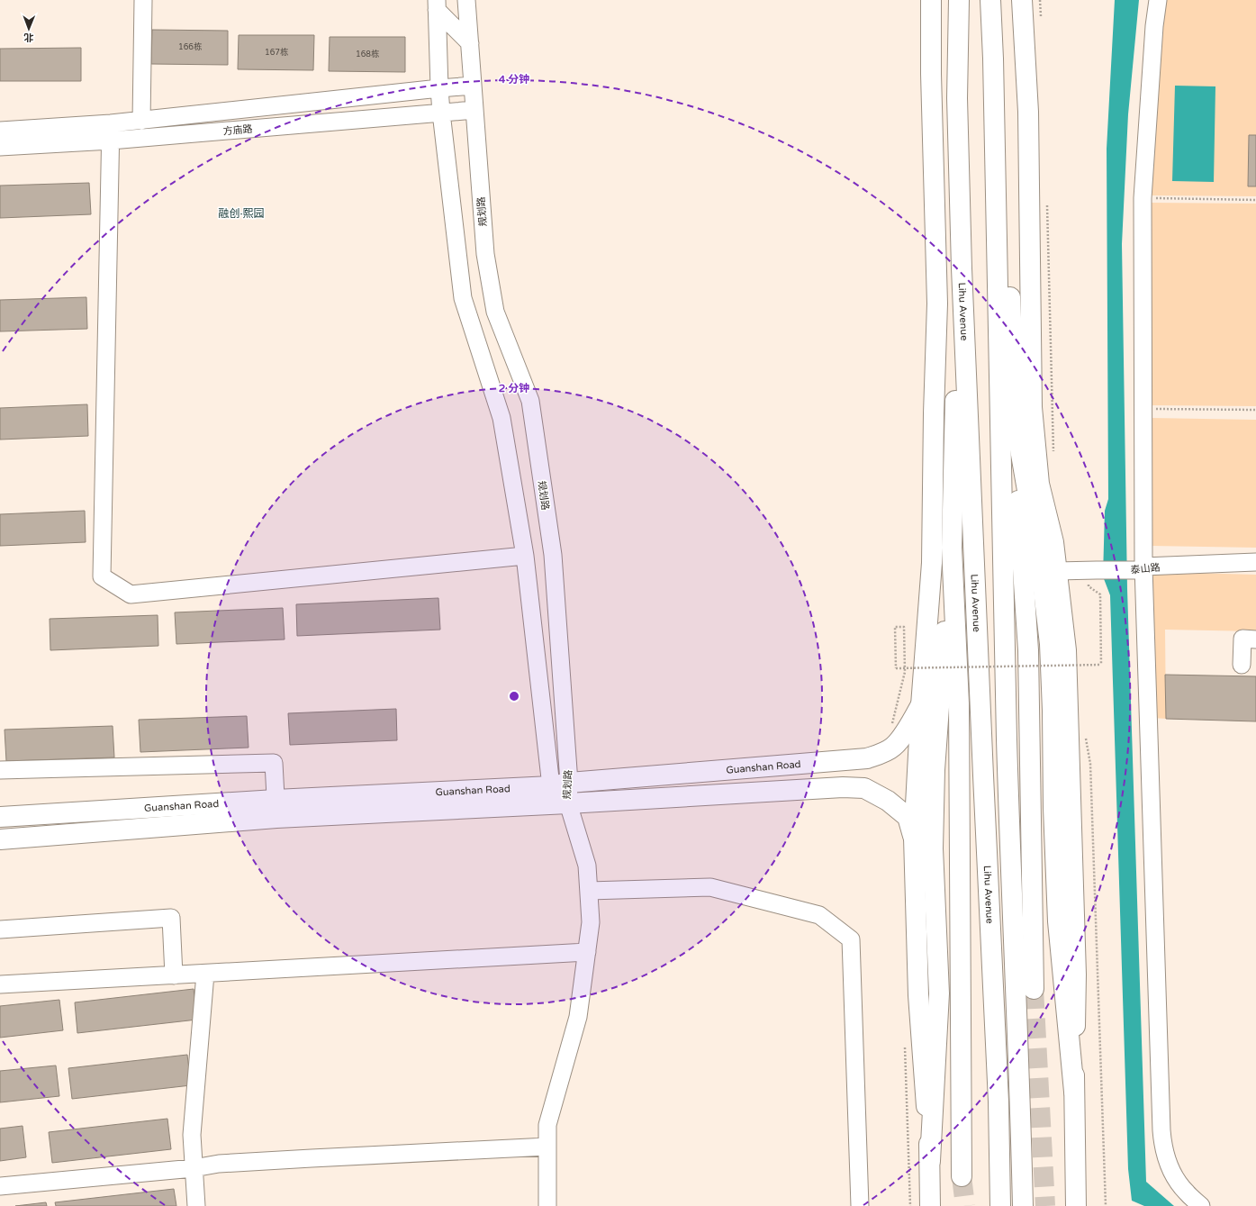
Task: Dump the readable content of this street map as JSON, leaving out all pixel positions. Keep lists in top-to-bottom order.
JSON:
{
  "streets": {
    "main road": ["Lihu Avenue", "Guanshan Road"],
    "street": ["方庙路", "规划路", "泰山路"]
  },
  "crossings": [
    ["方庙路", "规划路"],
    ["规划路", "Guanshan Road"]
  ],
  "districts": ["融创·熙园"],
  "house_numbers": ["166栋", "167栋", "168栋"],
  "north": "bottom",
  "rings": ["4 分钟", "2 分钟"]
}
